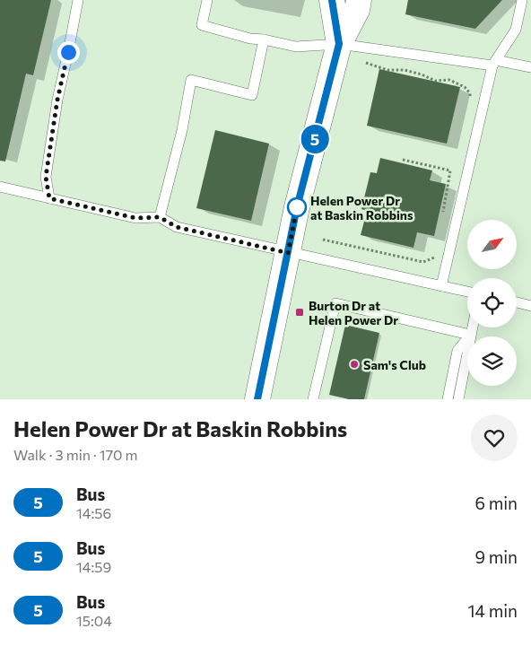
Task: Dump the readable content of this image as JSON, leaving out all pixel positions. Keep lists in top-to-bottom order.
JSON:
{
  "places": {
    "other": ["Helen Power Dr at Baskin Robbins", "Sam's Club"],
    "transit": ["Burton Dr at Helen Power Dr"]
  },
  "lines": ["bus line 5"],
  "north": "top right",
  "page": {
    "on_map": "5",
    "heading": ["Helen Power Dr at Baskin Robbins", "Walk · 3 min · 170 m"],
    "list": [
      {
        "mark": "5",
        "name": "Bus",
        "note": "14:56",
        "value": "6 min"
      },
      {
        "mark": "5",
        "name": "Bus",
        "note": "14:59",
        "value": "9 min"
      },
      {
        "mark": "5",
        "name": "Bus",
        "note": "15:04",
        "value": "14 min"
      }
    ]
  }
}
